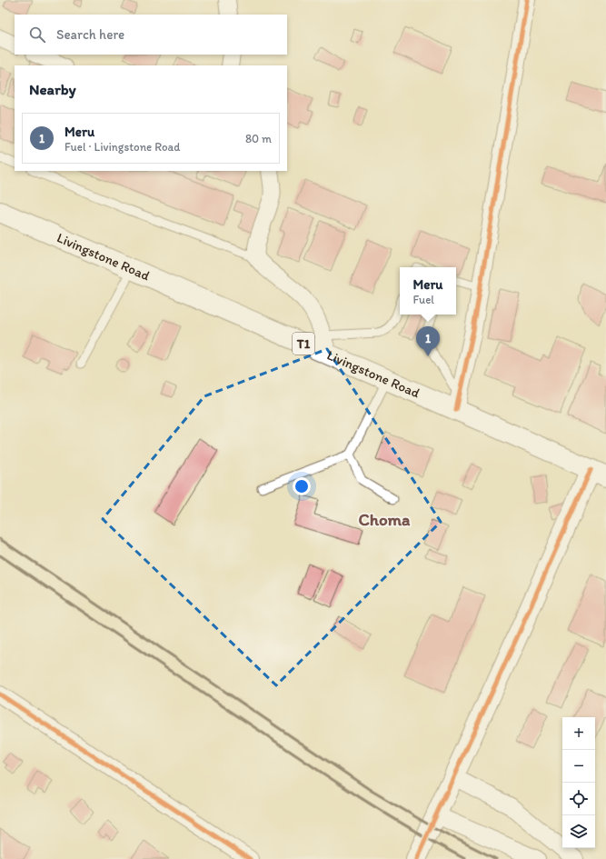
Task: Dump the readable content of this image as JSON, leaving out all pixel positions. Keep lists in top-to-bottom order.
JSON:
{
  "streets": {
    "main road": ["Livingstone Road", "T1"]
  },
  "districts": ["Choma"],
  "page": {
    "search": "Search here",
    "heading": "Nearby",
    "list": [
      {
        "mark": "1",
        "name": "Meru",
        "note": "Fuel · Livingstone Road",
        "value": "80 m"
      }
    ],
    "popup": ["Meru", "Fuel"],
    "pins": "1",
    "map_buttons": ["+", "−"]
  }
}
